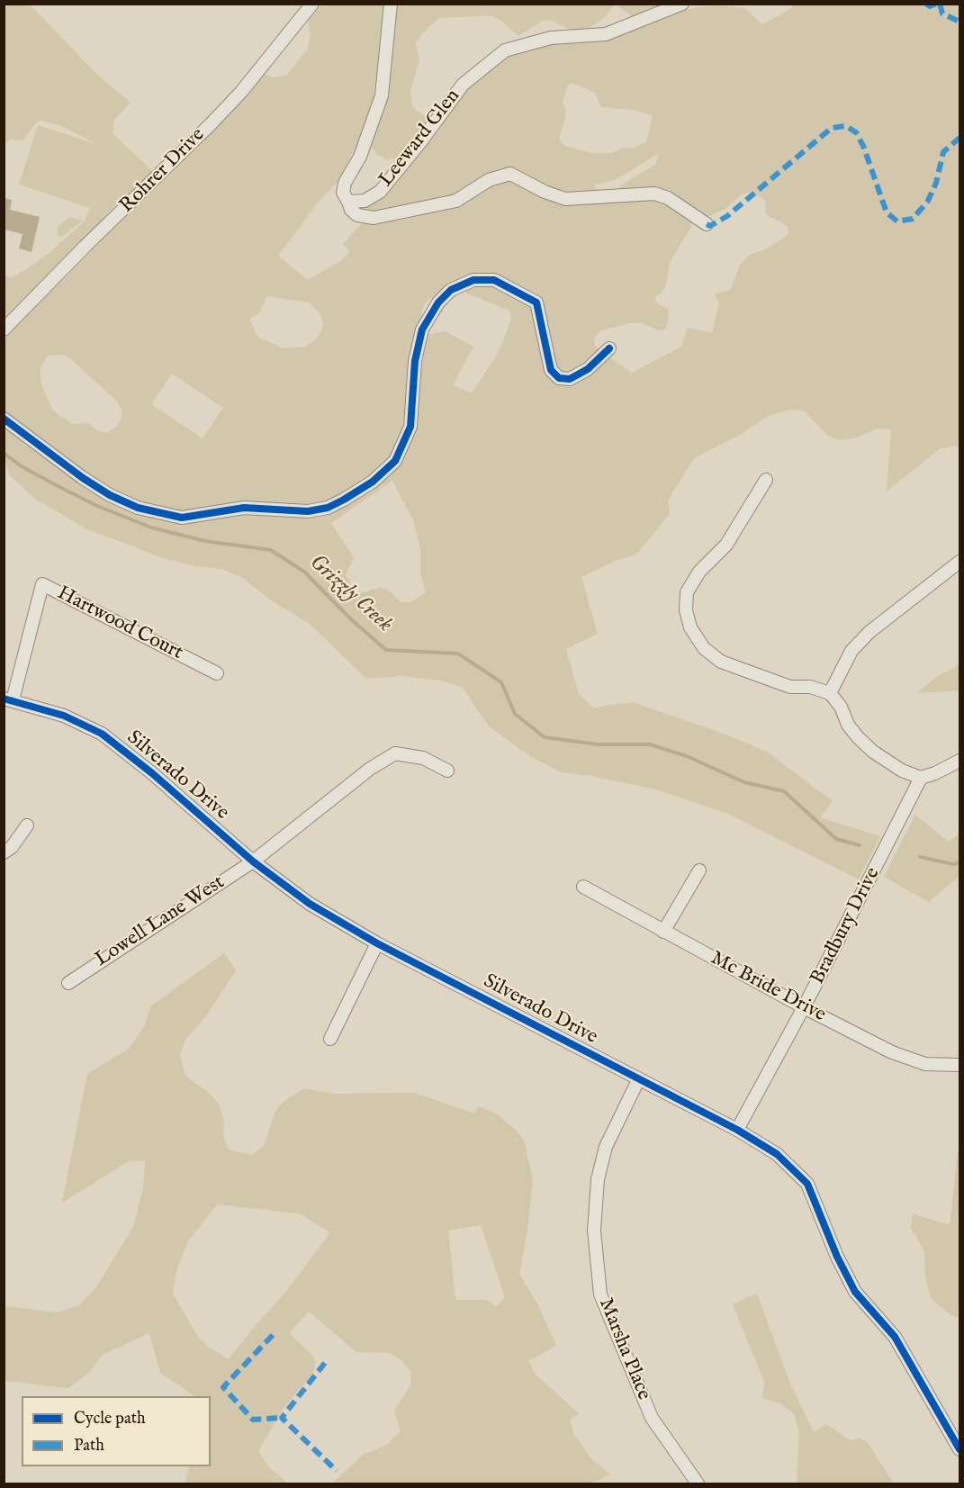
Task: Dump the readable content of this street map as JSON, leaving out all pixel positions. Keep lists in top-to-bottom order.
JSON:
{
  "streets": {
    "street": [
      "Leeward Glen",
      "Rohrer Drive",
      "Hartwood Court",
      "Silverado Drive",
      "Lowell Lane West",
      "Bradbury Drive",
      "Mc Bride Drive",
      "Marsha Place"
    ]
  },
  "crossings": [
    ["Hartwood Court", "Silverado Drive"],
    ["Silverado Drive", "Lowell Lane West"],
    ["Silverado Drive", "Bradbury Drive"],
    ["Silverado Drive", "Marsha Place"],
    ["Bradbury Drive", "Mc Bride Drive"]
  ],
  "water": ["Grizzly Creek"],
  "legend": ["Cycle path", "Path"]
}
